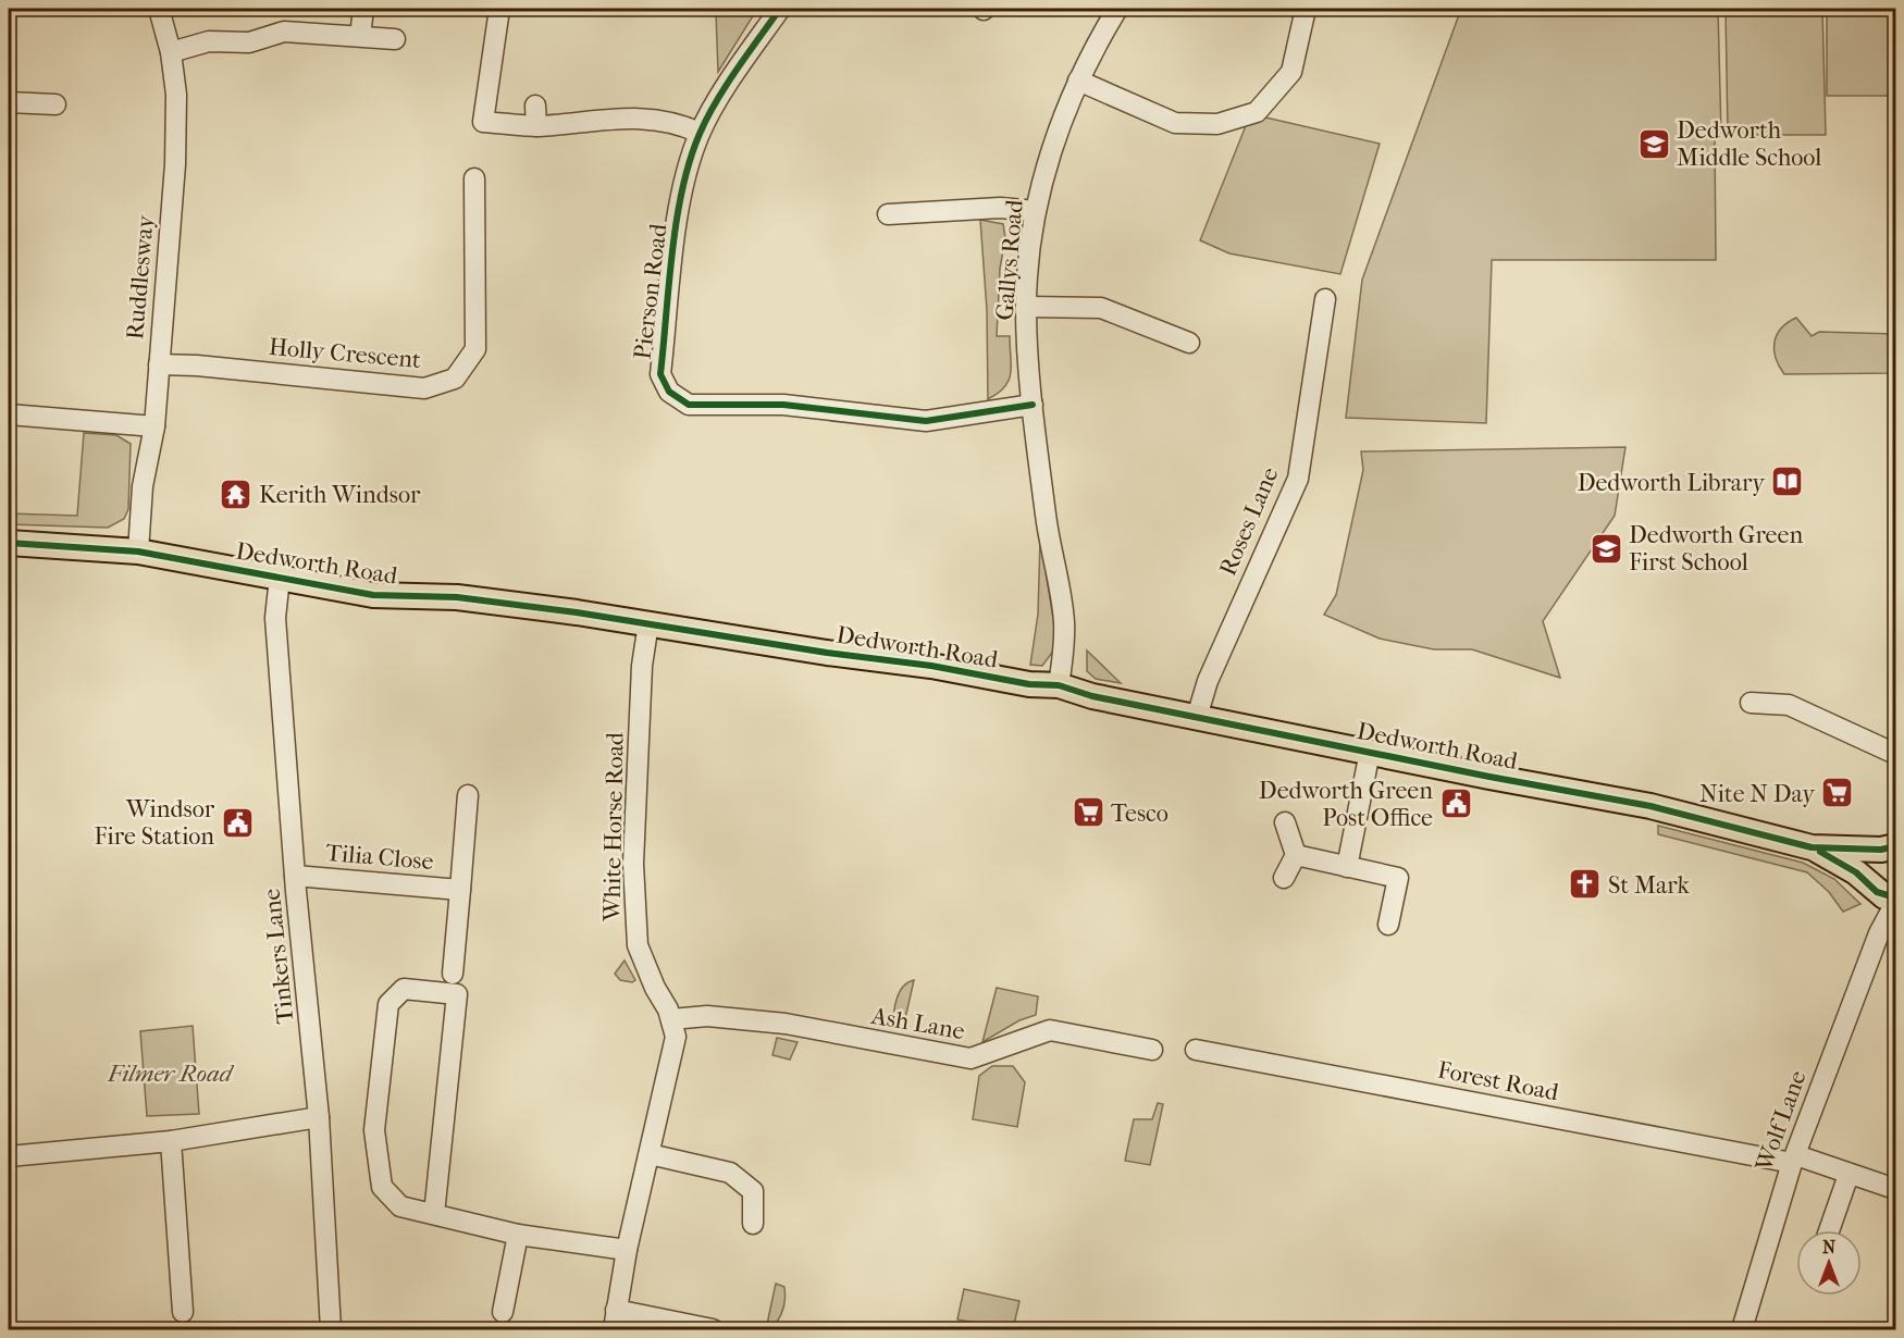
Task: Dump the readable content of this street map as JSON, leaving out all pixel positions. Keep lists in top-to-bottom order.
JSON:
{
  "streets": {
    "main road": ["Dedworth Road"],
    "street": [
      "Gallys Road",
      "Ruddlesway",
      "Pierson Road",
      "Holly Crescent",
      "Roses Lane",
      "White Horse Road",
      "Tilia Close",
      "Tinkers Lane",
      "Ash Lane",
      "Forest Road",
      "Wolf Lane"
    ]
  },
  "crossings": [
    ["Gallys Road", "Pierson Road"],
    ["Gallys Road", "Dedworth Road"],
    ["Ruddlesway", "Holly Crescent"],
    ["Ruddlesway", "Dedworth Road"],
    ["Roses Lane", "Dedworth Road"],
    ["Dedworth Road", "White Horse Road"],
    ["Dedworth Road", "Tinkers Lane"],
    ["Dedworth Road", "Wolf Lane"],
    ["White Horse Road", "Ash Lane"],
    ["Tilia Close", "Tinkers Lane"],
    ["Forest Road", "Wolf Lane"]
  ],
  "parks": ["Filmer Road"],
  "places": {
    "school or university": ["Dedworth Middle School", "Dedworth Green First School"],
    "library": ["Dedworth Library"],
    "temple": ["Kerith Windsor"],
    "supermarket": ["Nite N Day", "Tesco"],
    "public building": ["Dedworth Green Post Office", "Windsor Fire Station"],
    "church": ["St Mark"]
  },
  "north": "top"
}
